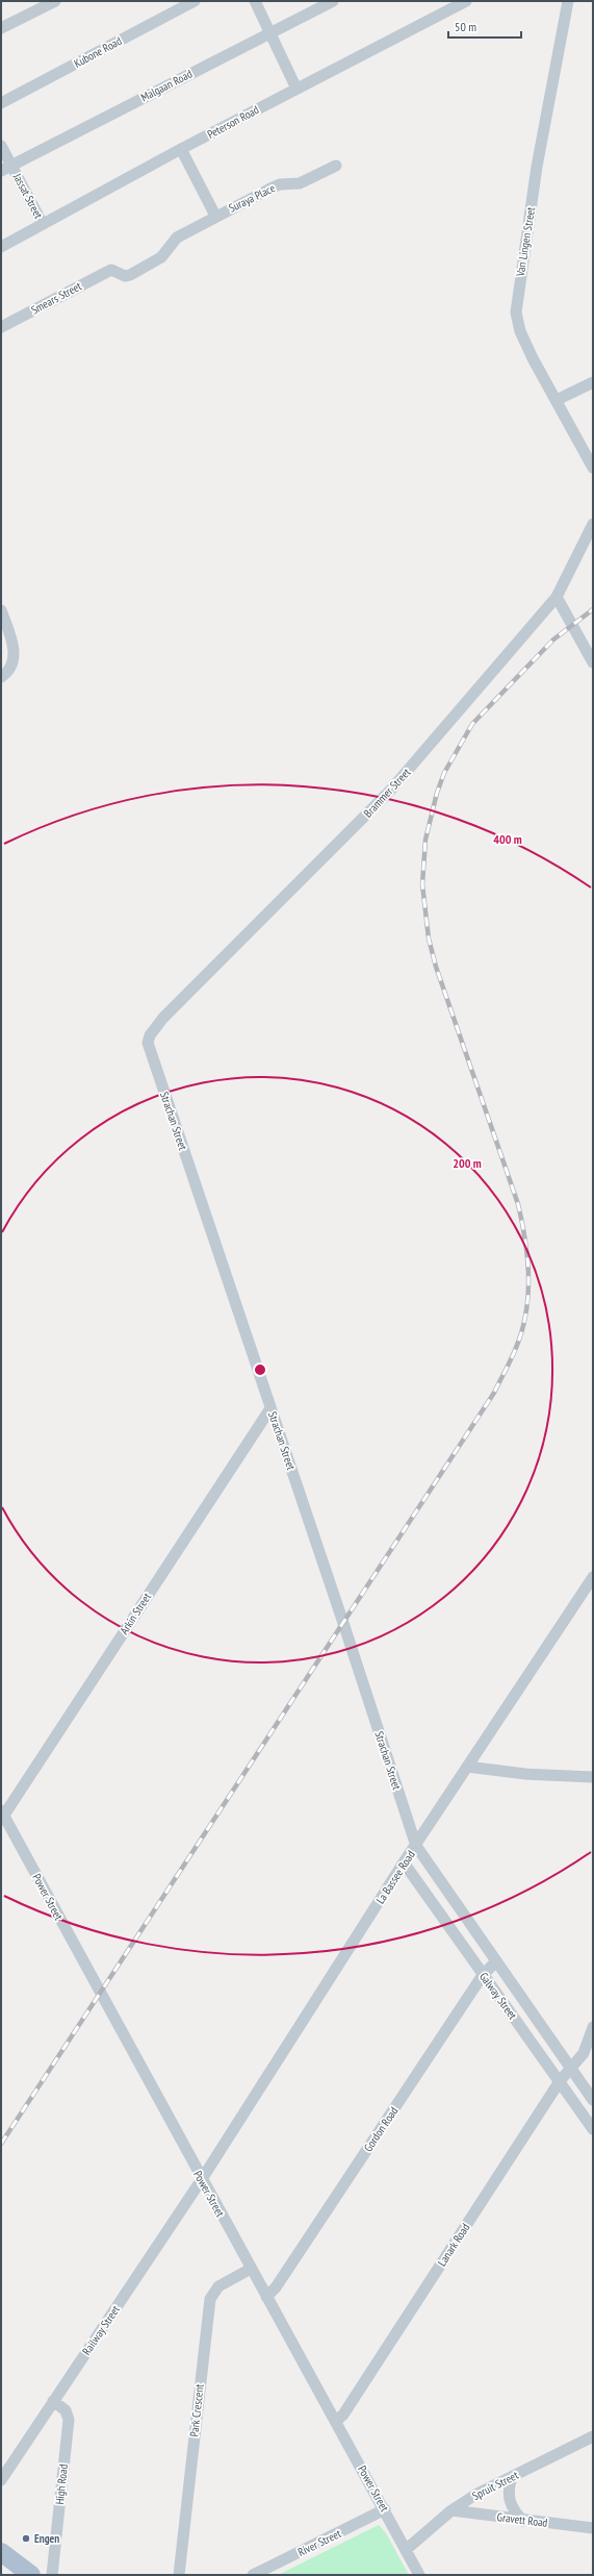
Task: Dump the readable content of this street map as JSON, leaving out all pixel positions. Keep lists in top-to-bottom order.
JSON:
{
  "streets": {
    "street": [
      "Kubone Road",
      "Malgaan Road",
      "Peterson Road",
      "Jassat Street",
      "Suraya Place",
      "Van Lingen Street",
      "Smears Street",
      "Brammer Street",
      "Strachan Street",
      "Arkin Street",
      "La Bassee Road",
      "Power Street",
      "Galway Street",
      "Gordon Road",
      "Lanark Road",
      "Railway Street",
      "Park Crescent",
      "High Road",
      "Spruit Street",
      "Gravett Road",
      "River Street"
    ]
  },
  "crossings": [
    ["Malgaan Road", "Jassat Street"],
    ["Peterson Road", "Jassat Street"],
    ["Peterson Road", "Suraya Place"],
    ["Suraya Place", "Smears Street"],
    ["Brammer Street", "Strachan Street"],
    ["Strachan Street", "Arkin Street"],
    ["Strachan Street", "La Bassee Road"],
    ["Strachan Street", "Galway Street"],
    ["Arkin Street", "Power Street"],
    ["La Bassee Road", "Power Street"],
    ["La Bassee Road", "Galway Street"],
    ["La Bassee Road", "Railway Street"],
    ["Power Street", "Gordon Road"],
    ["Power Street", "Lanark Road"],
    ["Power Street", "Railway Street"],
    ["Power Street", "Park Crescent"],
    ["Power Street", "Spruit Street"],
    ["Power Street", "River Street"],
    ["Galway Street", "Gordon Road"],
    ["Galway Street", "Lanark Road"],
    ["Railway Street", "High Road"],
    ["Spruit Street", "Gravett Road"]
  ],
  "places": ["Engen"],
  "scale_bar": "50 m",
  "rings": ["400 m", "200 m"]
}
